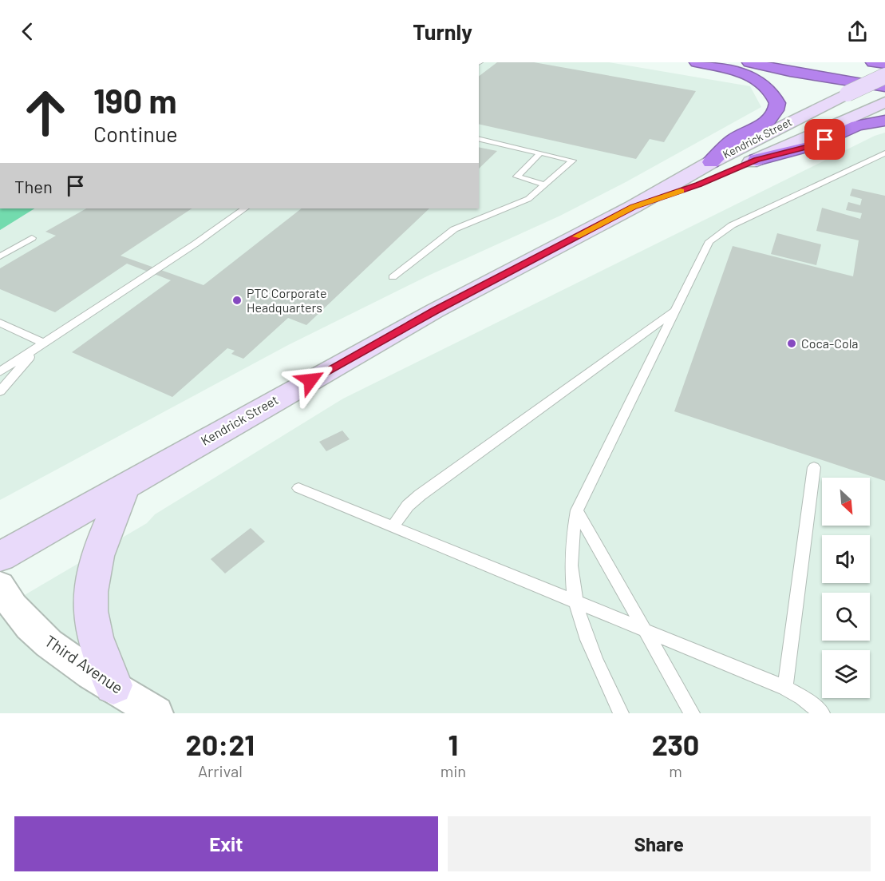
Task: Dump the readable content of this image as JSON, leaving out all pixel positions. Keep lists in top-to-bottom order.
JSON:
{
  "streets": {
    "main road": ["Kendrick Street"],
    "street": ["Third Avenue"]
  },
  "places": ["PTC Corporate Headquarters", "Coca-Cola"],
  "north": "bottom right",
  "page": {
    "header": "Turnly",
    "turn": ["190 m", "Continue"],
    "then": "Then",
    "eta": [
      "20:21",
      "Arrival",
      "1",
      "min",
      "230",
      "m"
    ],
    "buttons": ["Exit", "Share"]
  }
}
